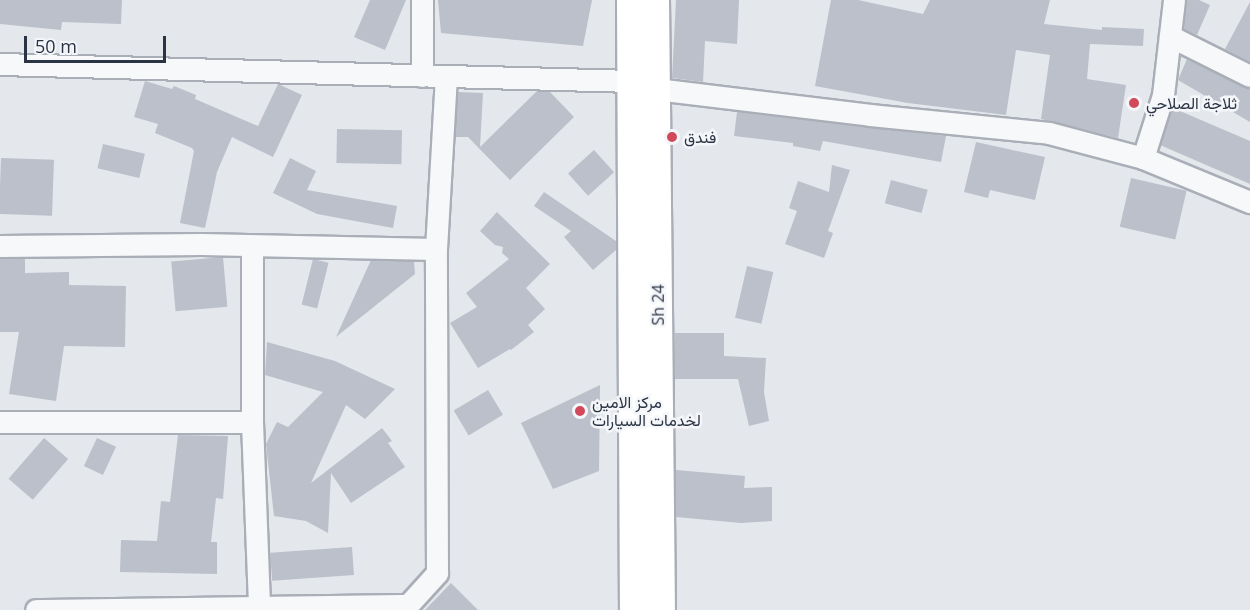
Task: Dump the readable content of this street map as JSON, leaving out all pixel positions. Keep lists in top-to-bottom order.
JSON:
{
  "streets": {
    "street": ["Sh 24"]
  },
  "places": ["ثلاجة الصلاحي", "فندق", "مركز الامين لخدمات السيارات"],
  "scale_bar": "50 m"
}
